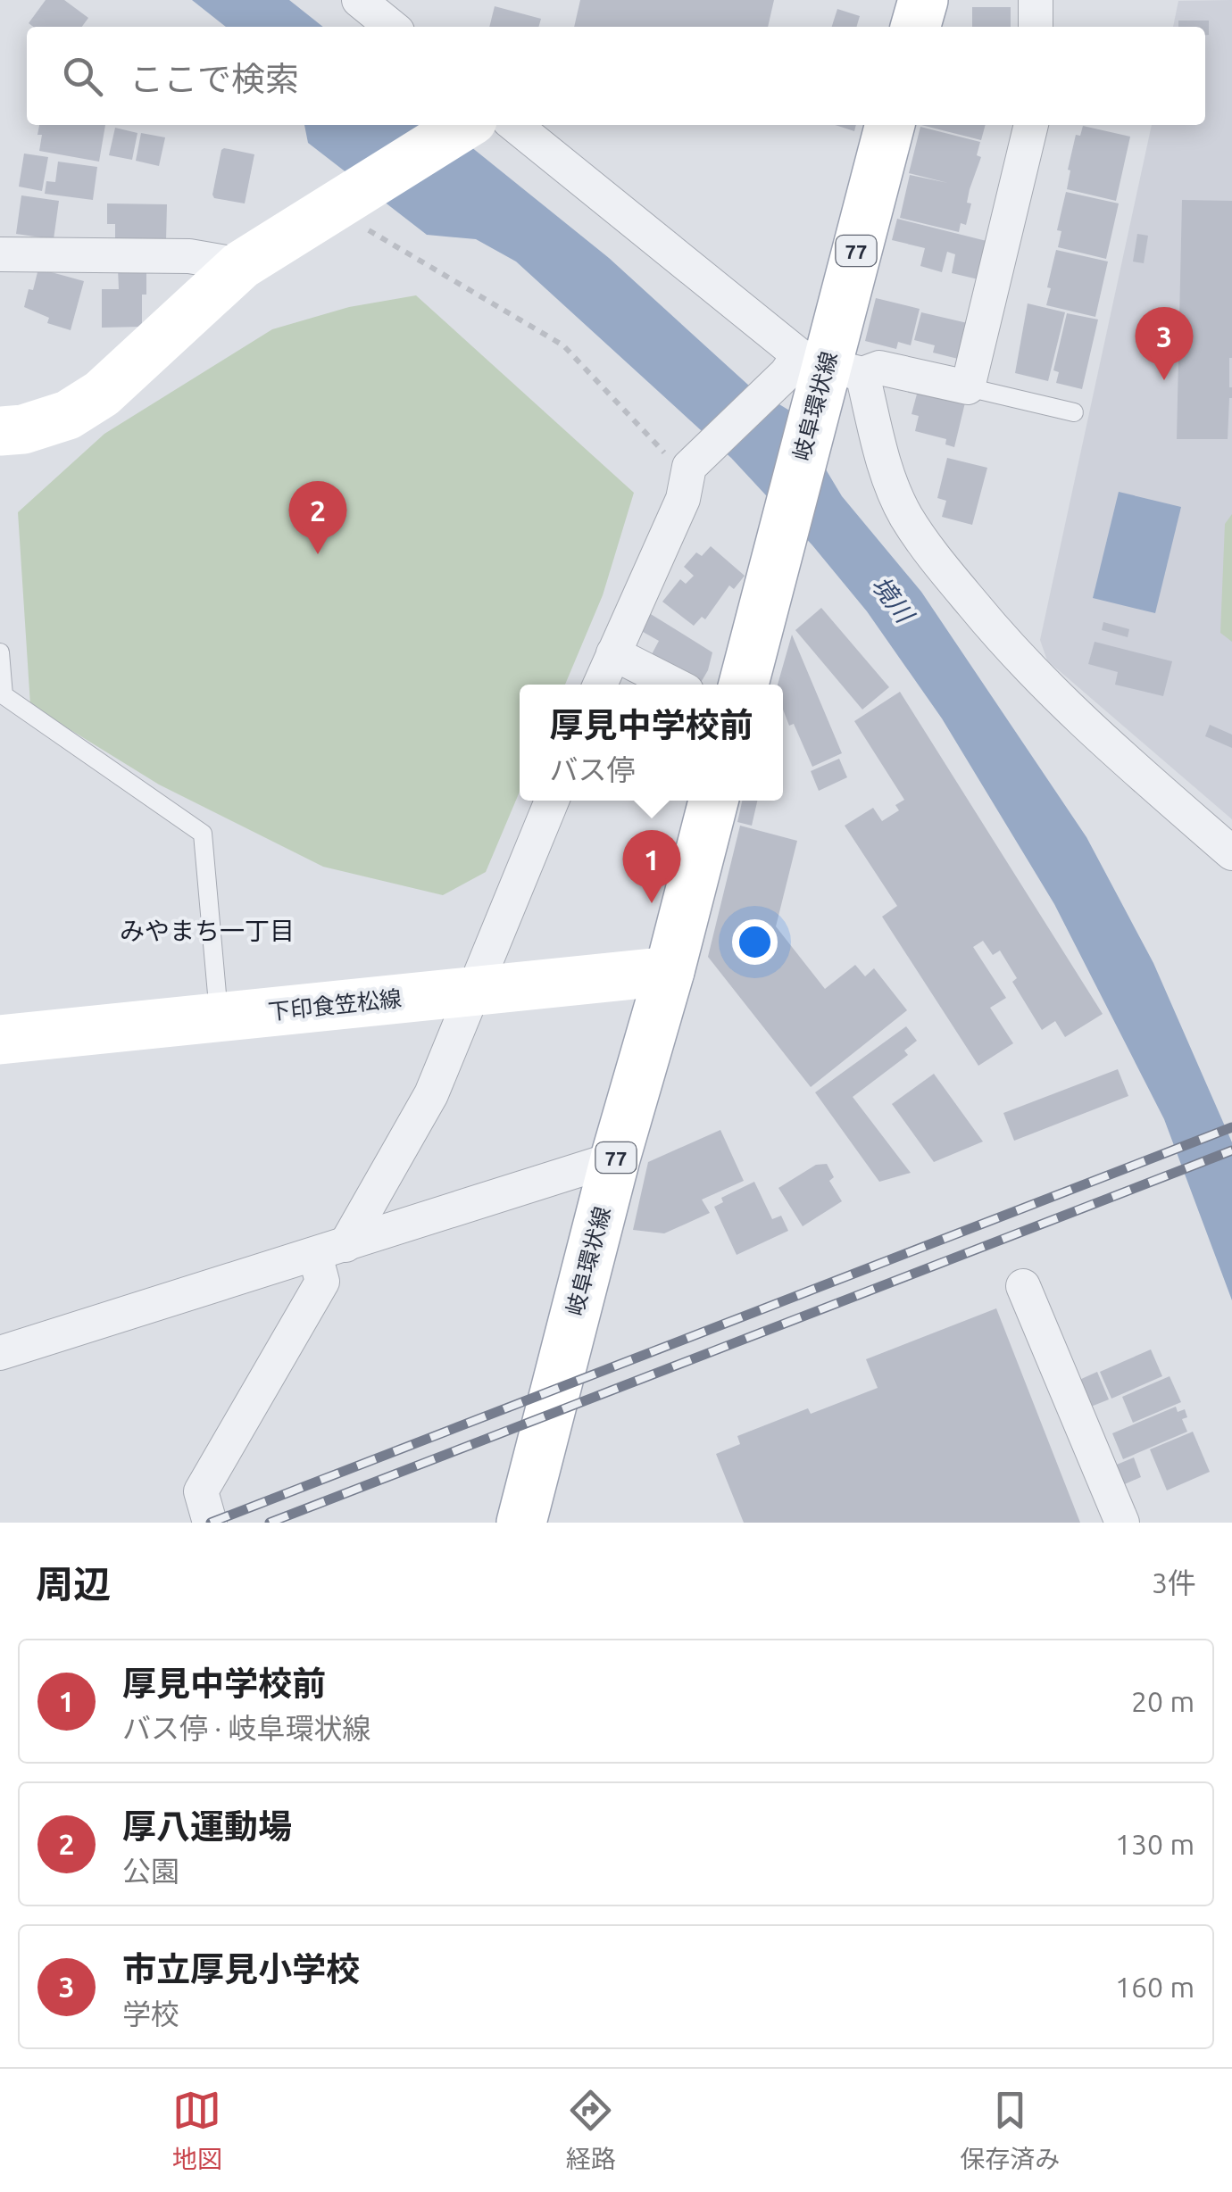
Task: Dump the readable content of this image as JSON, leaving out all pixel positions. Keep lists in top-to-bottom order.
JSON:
{
  "streets": {
    "main road": ["77", "岐阜環状線", "下印食笠松線"]
  },
  "crossings": [
    ["岐阜環状線", "下印食笠松線"]
  ],
  "districts": ["みやまち一丁目"],
  "water": ["境川"],
  "page": {
    "search": "ここで検索",
    "pins": ["3", "2", "1"],
    "popup": ["厚見中学校前", "バス停"],
    "heading": ["周辺", "3件"],
    "list": [
      {
        "mark": "1",
        "name": "厚見中学校前",
        "note": "バス停 · 岐阜環状線",
        "value": "20 m"
      },
      {
        "mark": "2",
        "name": "厚八運動場",
        "note": "公園",
        "value": "130 m"
      },
      {
        "mark": "3",
        "name": "市立厚見小学校",
        "note": "学校",
        "value": "160 m"
      }
    ],
    "nav": ["地図", "経路", "保存済み"]
  }
}
